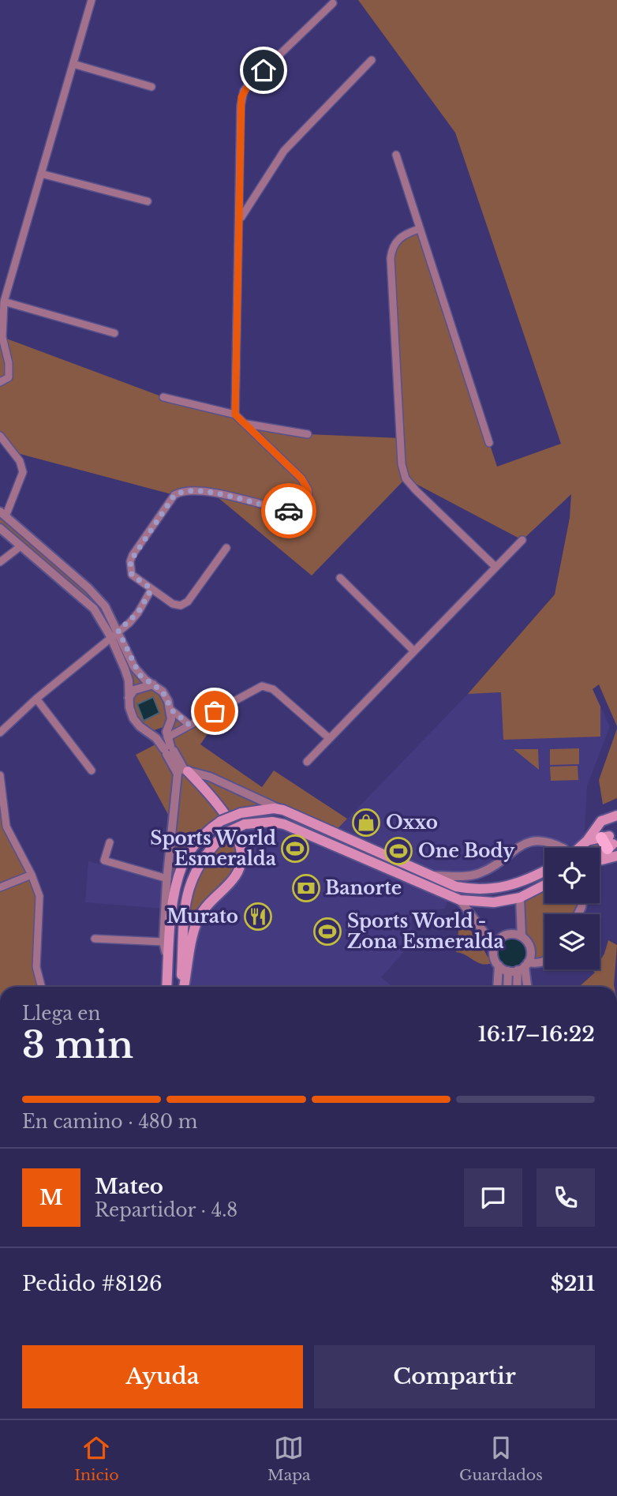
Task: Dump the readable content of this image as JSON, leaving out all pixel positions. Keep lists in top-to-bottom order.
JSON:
{
  "places": {
    "shop": ["Oxxo"],
    "sports": ["Sports World Esmeralda", "One Body", "Sports World - Zona Esmeralda"],
    "bank": ["Banorte"],
    "restaurant": ["Murato"]
  },
  "page": {
    "heading": ["3 min", "Llega en", "16:17–16:22"],
    "panel": [
      "Mateo",
      "Repartidor · 4.8",
      "Pedido #8126",
      "$211"
    ],
    "bar": "En camino · 480 m",
    "round": "M",
    "buttons": ["Ayuda", "Compartir"],
    "tabs": ["Inicio", "Mapa", "Guardados"]
  }
}
